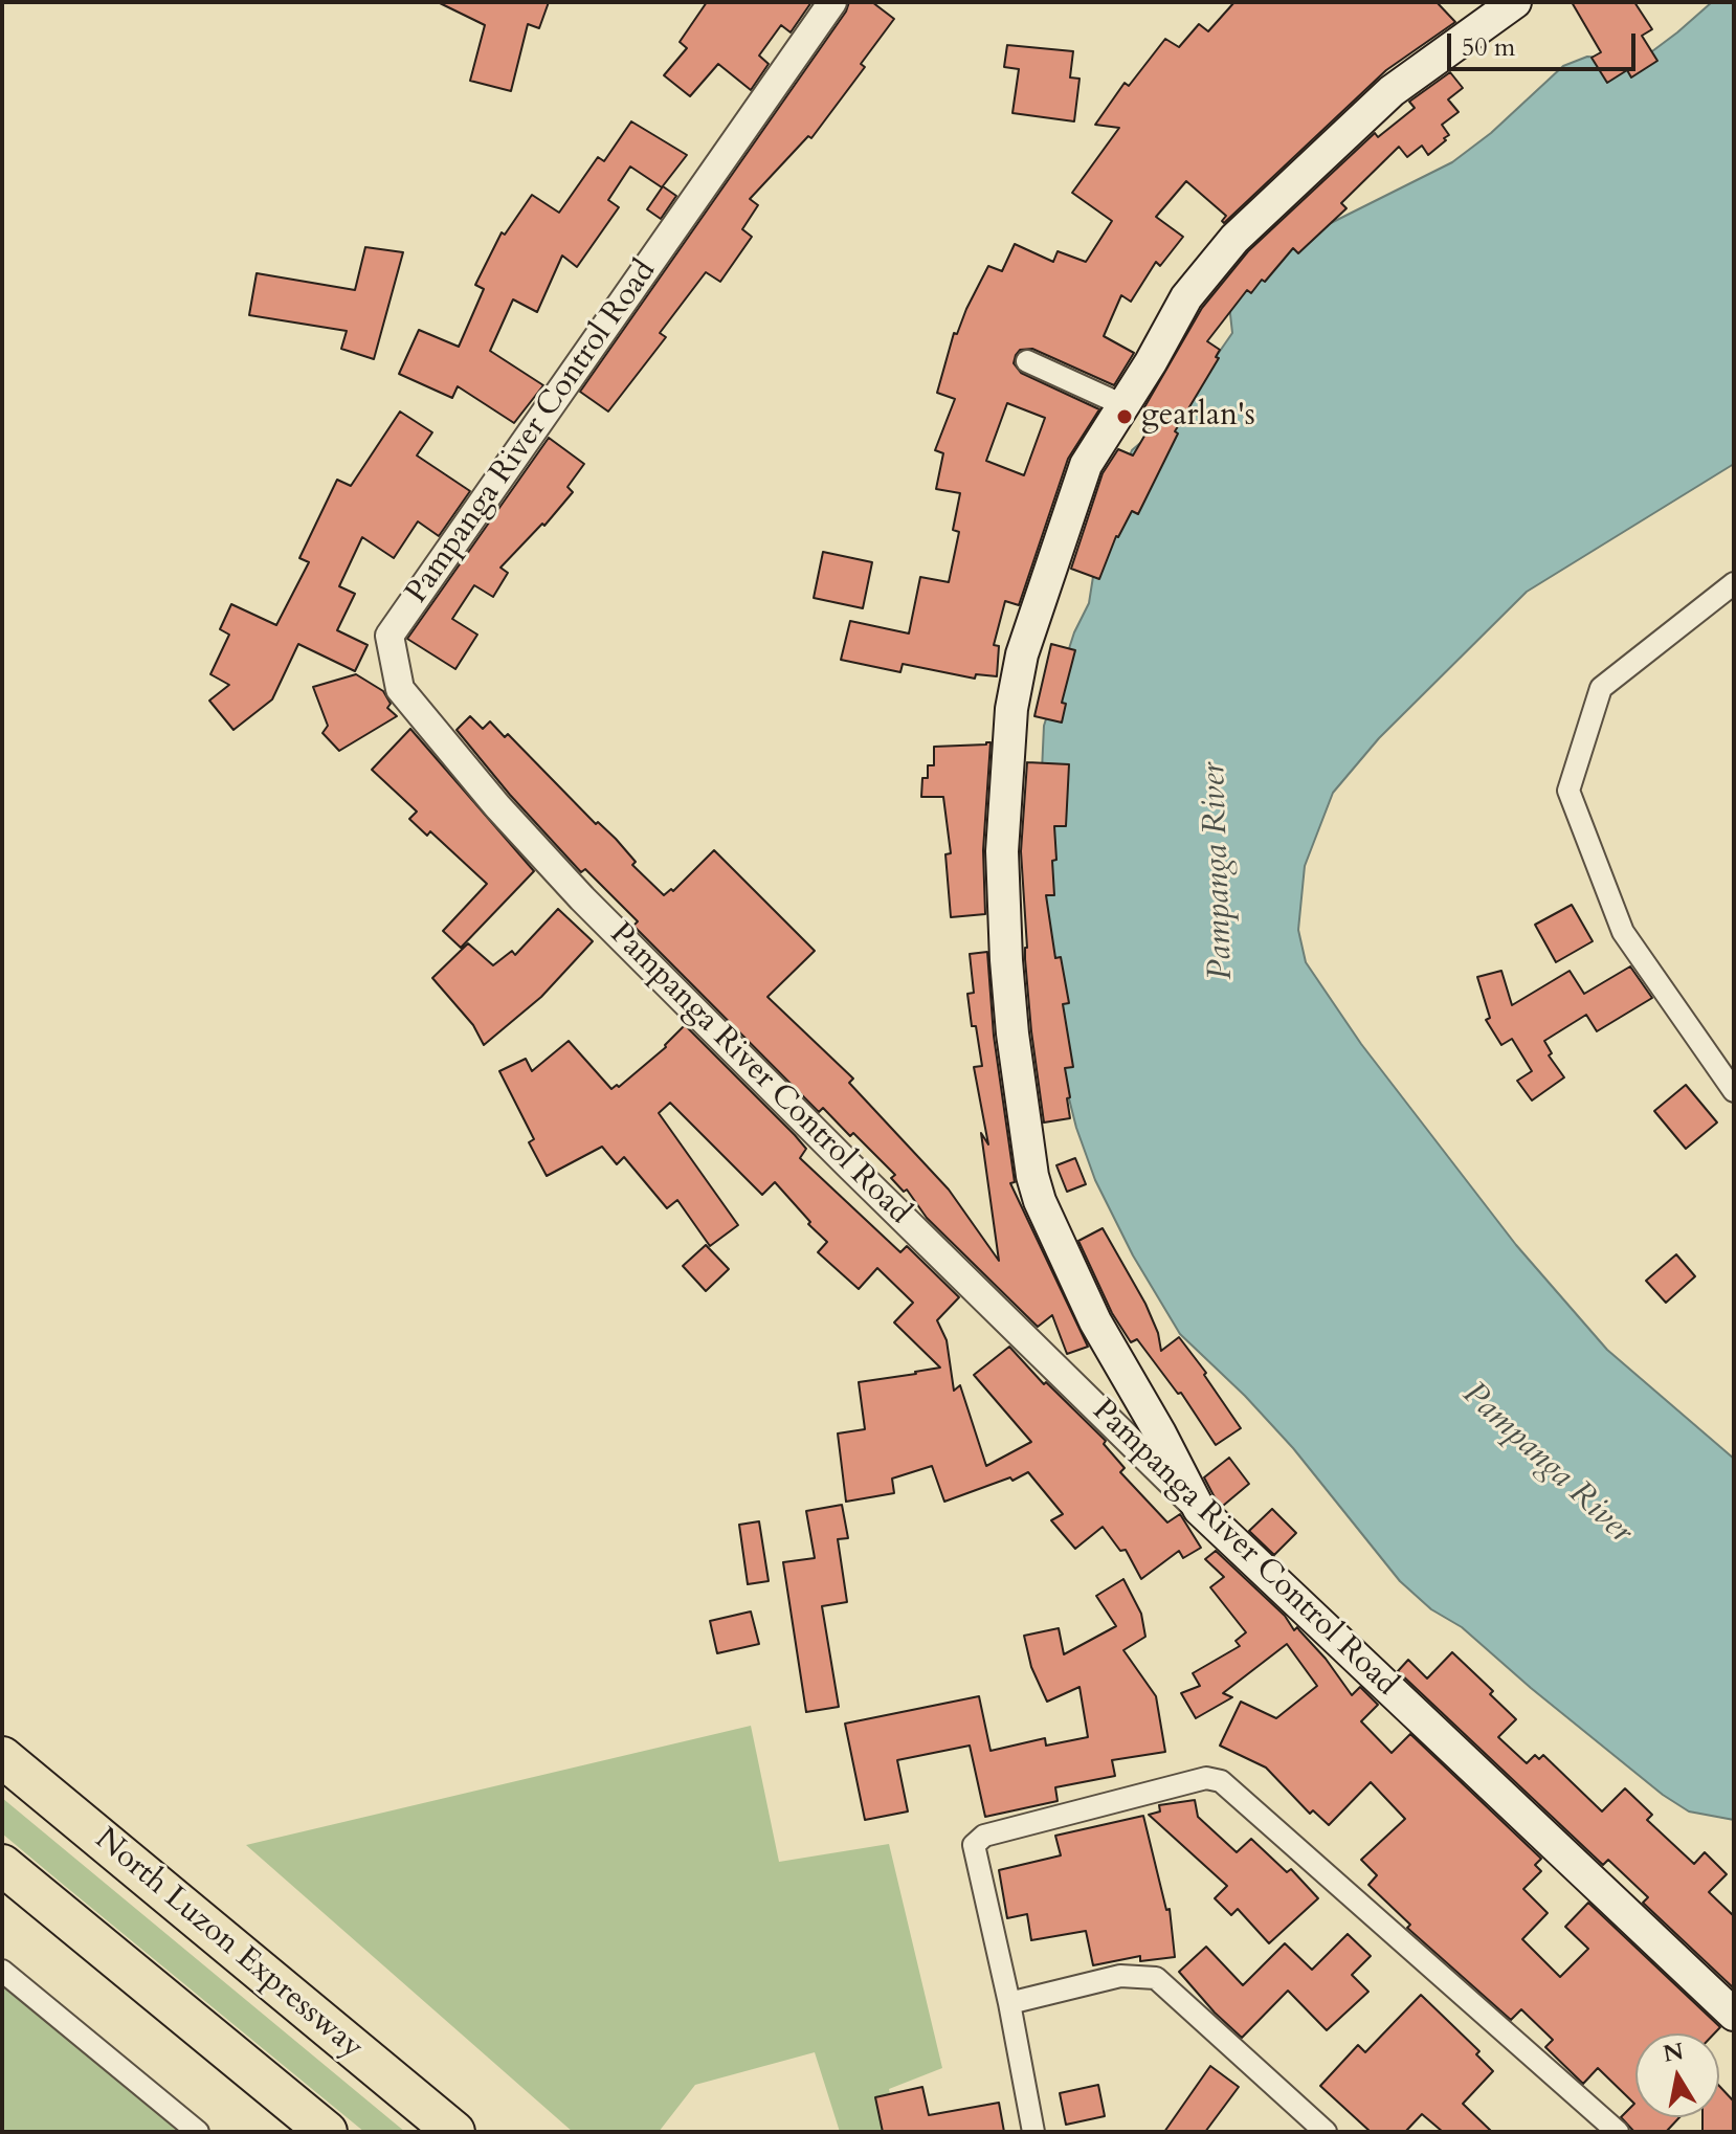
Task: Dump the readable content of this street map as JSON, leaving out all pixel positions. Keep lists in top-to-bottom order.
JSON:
{
  "streets": {
    "highway": ["North Luzon Expressway"],
    "main road": ["Pampanga River Control Road"]
  },
  "water": ["Pampanga River"],
  "places": ["gearlan's"],
  "scale_bar": "50 m",
  "north": "top"
}
